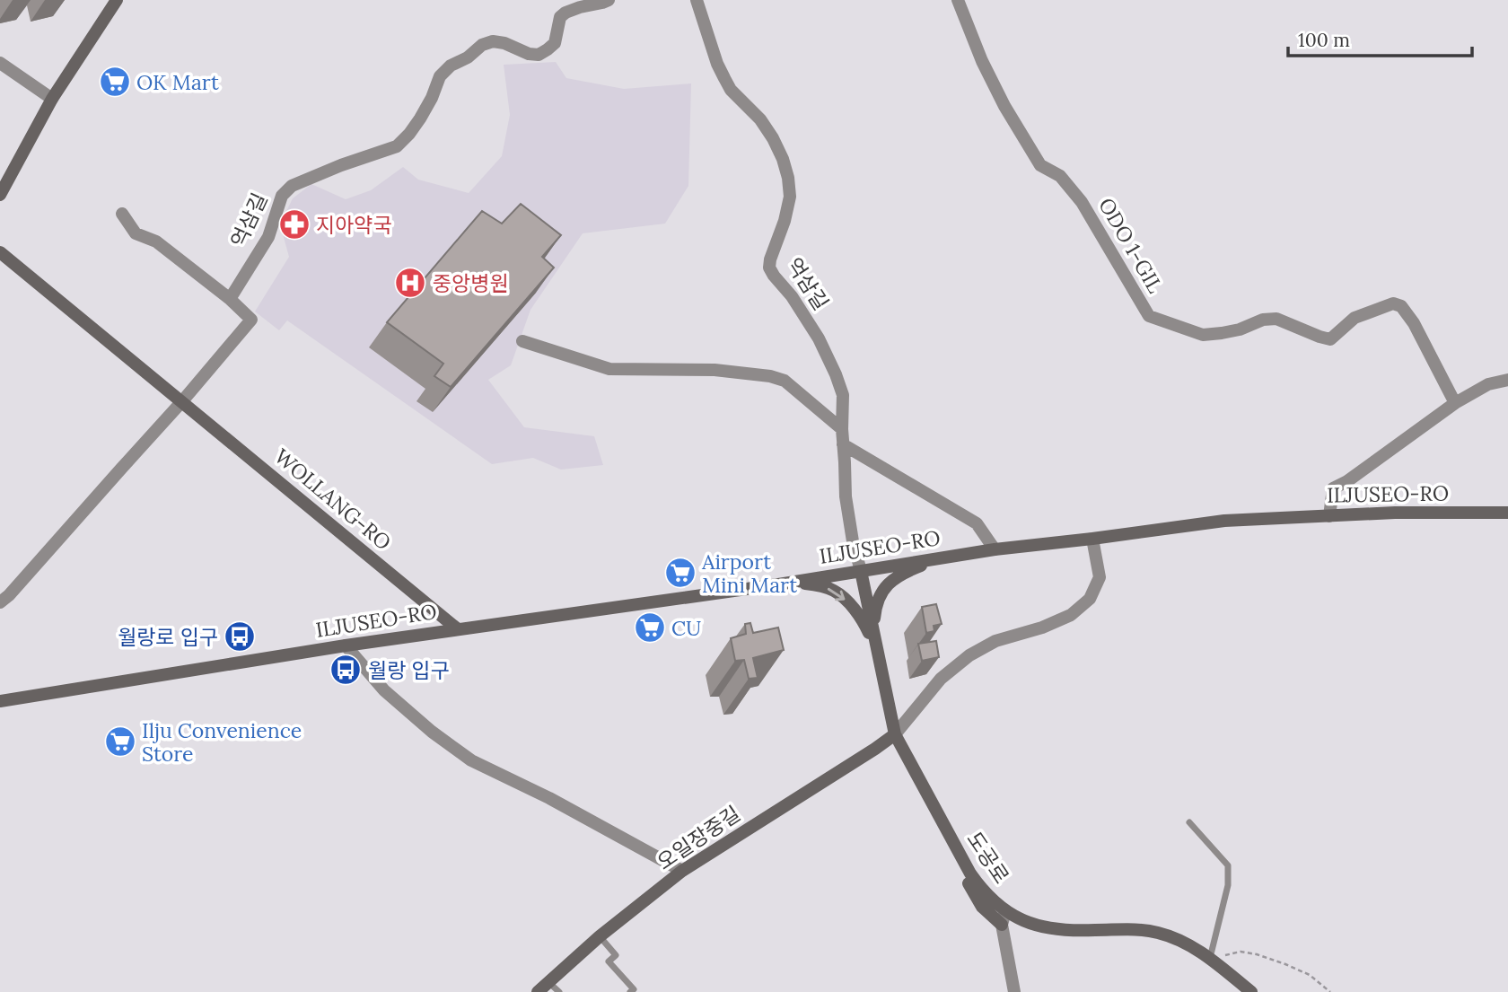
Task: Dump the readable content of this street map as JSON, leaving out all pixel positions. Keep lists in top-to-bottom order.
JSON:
{
  "streets": {
    "main road": [
      "ILJUSEO-RO",
      "WOLLANG-RO",
      "오일장중길",
      "도공로"
    ],
    "street": ["억삼길", "ODO 1-GIL"]
  },
  "crossings": [
    ["억삼길", "ILJUSEO-RO"],
    ["억삼길", "도공로"],
    ["ILJUSEO-RO", "WOLLANG-RO"],
    ["ILJUSEO-RO", "도공로"],
    ["오일장중길", "도공로"]
  ],
  "places": {
    "supermarket": [
      "OK Mart",
      "Airport Mini Mart",
      "CU",
      "Ilju Convenience Store"
    ],
    "pharmacy": ["지아약국"],
    "hospital": ["중앙병원"],
    "bus stop": ["월랑로 입구", "월랑 입구"]
  },
  "scale_bar": "100 m"
}
